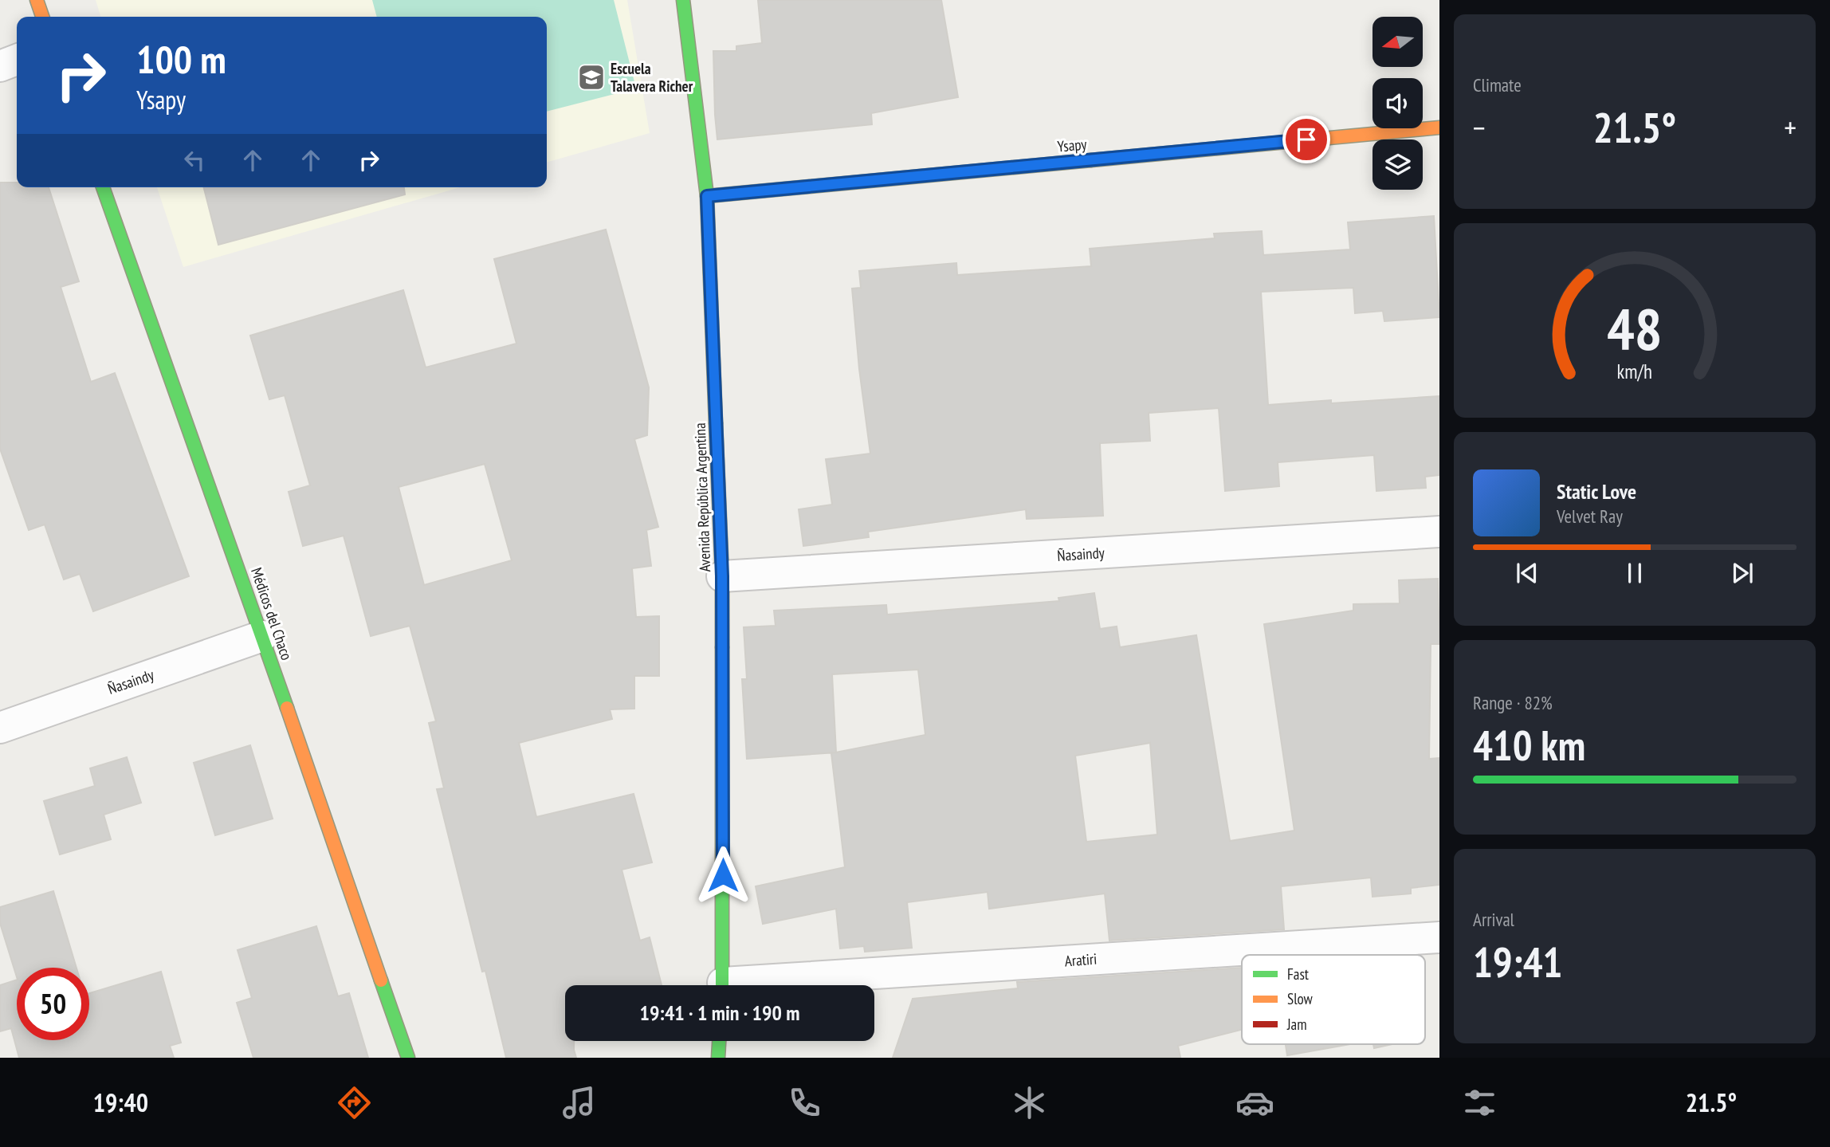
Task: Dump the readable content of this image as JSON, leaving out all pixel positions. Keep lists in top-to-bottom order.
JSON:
{
  "streets": {
    "main road": ["Ysapy", "Avenida República Argentina", "Médicos del Chaco"],
    "street": ["Ñasaindy", "Aratiri"]
  },
  "crossings": [
    ["Ysapy", "Avenida República Argentina"],
    ["Avenida República Argentina", "Ñasaindy"],
    ["Ñasaindy", "Médicos del Chaco"]
  ],
  "places": {
    "school or university": ["Escuela Talavera Richer"]
  },
  "legend": ["Fast", "Slow", "Jam"],
  "north": "left",
  "page": {
    "tile": [
      "Climate",
      ["Range · 82%", "410 km"],
      ["Arrival", "19:41"]
    ],
    "turn": ["100 m", "Ysapy"],
    "heat": ["−", "21.5°", "+"],
    "song": ["Static Love", "Velvet Ray"],
    "limit": "50",
    "trip": "19:41 · 1 min · 190 m",
    "tabs": ["19:40", "21.5°"],
    "gauge": ["48", "km/h"]
  }
}
